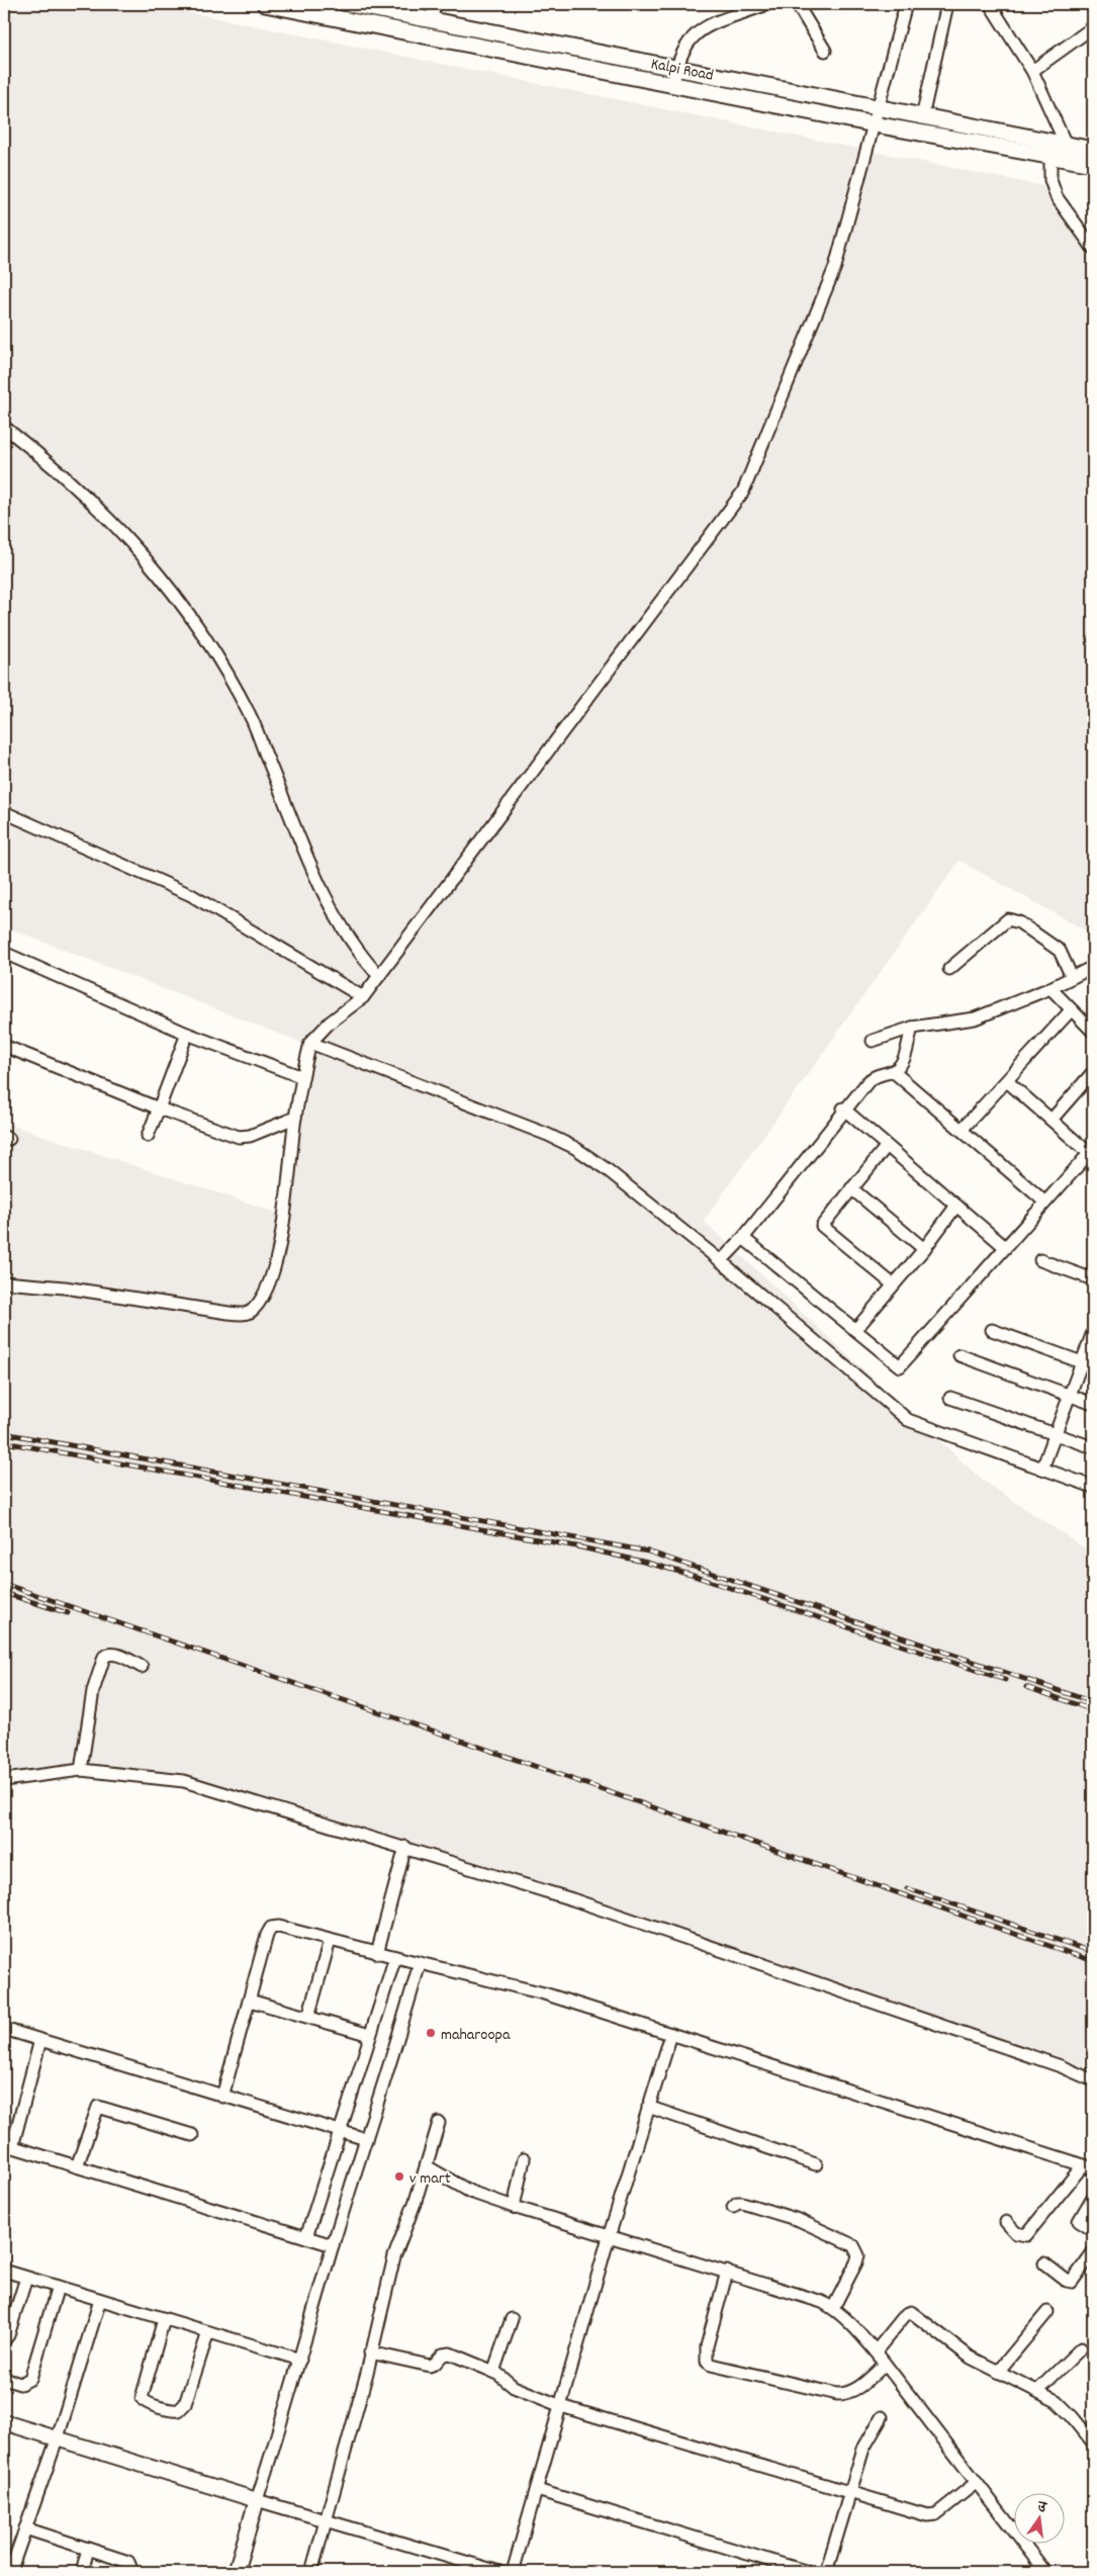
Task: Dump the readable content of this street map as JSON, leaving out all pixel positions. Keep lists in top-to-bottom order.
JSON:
{
  "streets": {
    "main road": ["Kalpi Road"]
  },
  "places": ["maharoopa", "v mart"],
  "north": "top"
}
